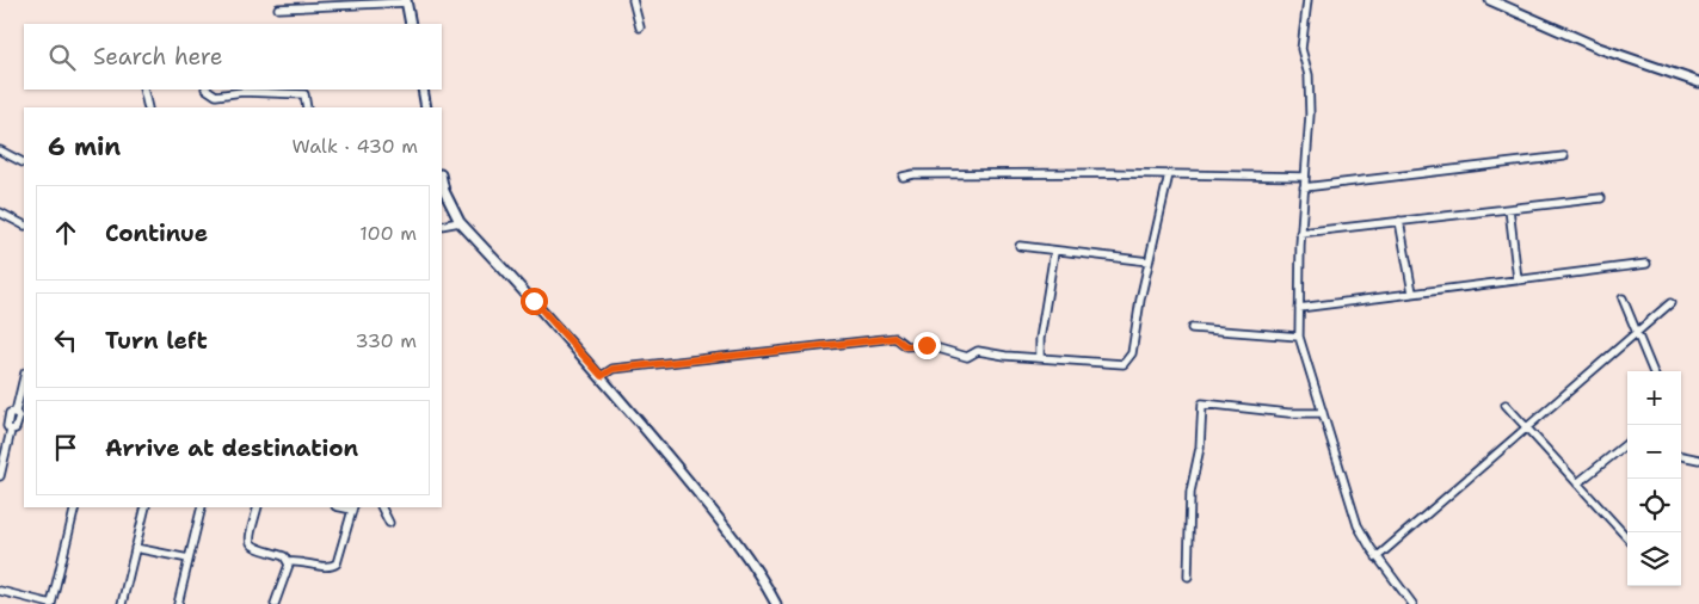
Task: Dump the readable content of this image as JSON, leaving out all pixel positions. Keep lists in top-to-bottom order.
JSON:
{
  "page": {
    "search": "Search here",
    "heading": ["6 min", "Walk · 430 m"],
    "list": [
      ["Continue", "100 m"],
      ["Turn left", "330 m"],
      "Arrive at destination"
    ],
    "map_buttons": ["+", "−"]
  }
}
